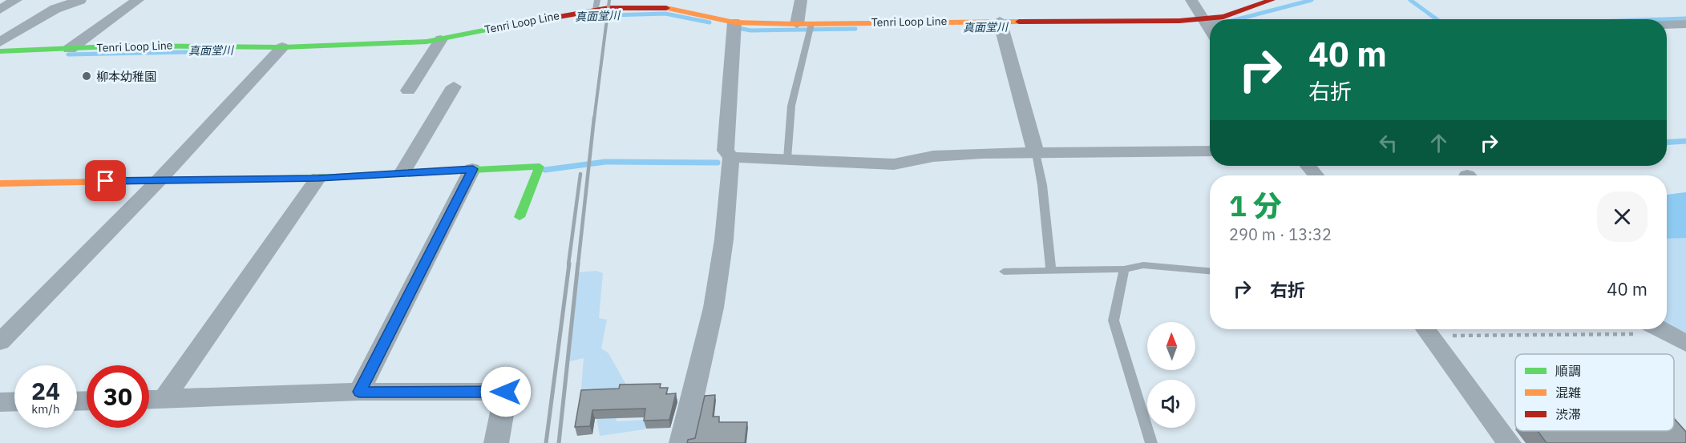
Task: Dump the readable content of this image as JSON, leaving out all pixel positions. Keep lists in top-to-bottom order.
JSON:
{
  "streets": {
    "main road": ["Tenri Loop Line"]
  },
  "water": ["真面堂川"],
  "places": ["柳本幼稚園"],
  "legend": ["順調", "混雑", "渋滞"],
  "north": "top",
  "page": {
    "turn": ["40 m", "右折"],
    "heading": ["1 分", "290 m · 13:32"],
    "list": [
      {
        "name": "右折",
        "value": "40 m"
      }
    ],
    "speed": "24 km/h",
    "limit": "30"
  }
}
